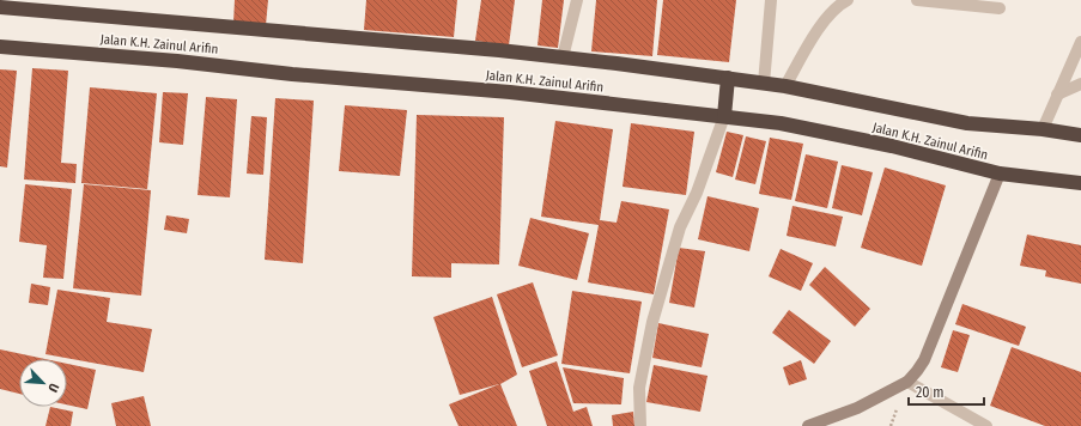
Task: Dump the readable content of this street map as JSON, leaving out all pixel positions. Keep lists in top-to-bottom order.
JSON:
{
  "streets": {
    "highway": ["Jalan K.H. Zainul Arifin"]
  },
  "scale_bar": "20 m",
  "north": "bottom right"
}
